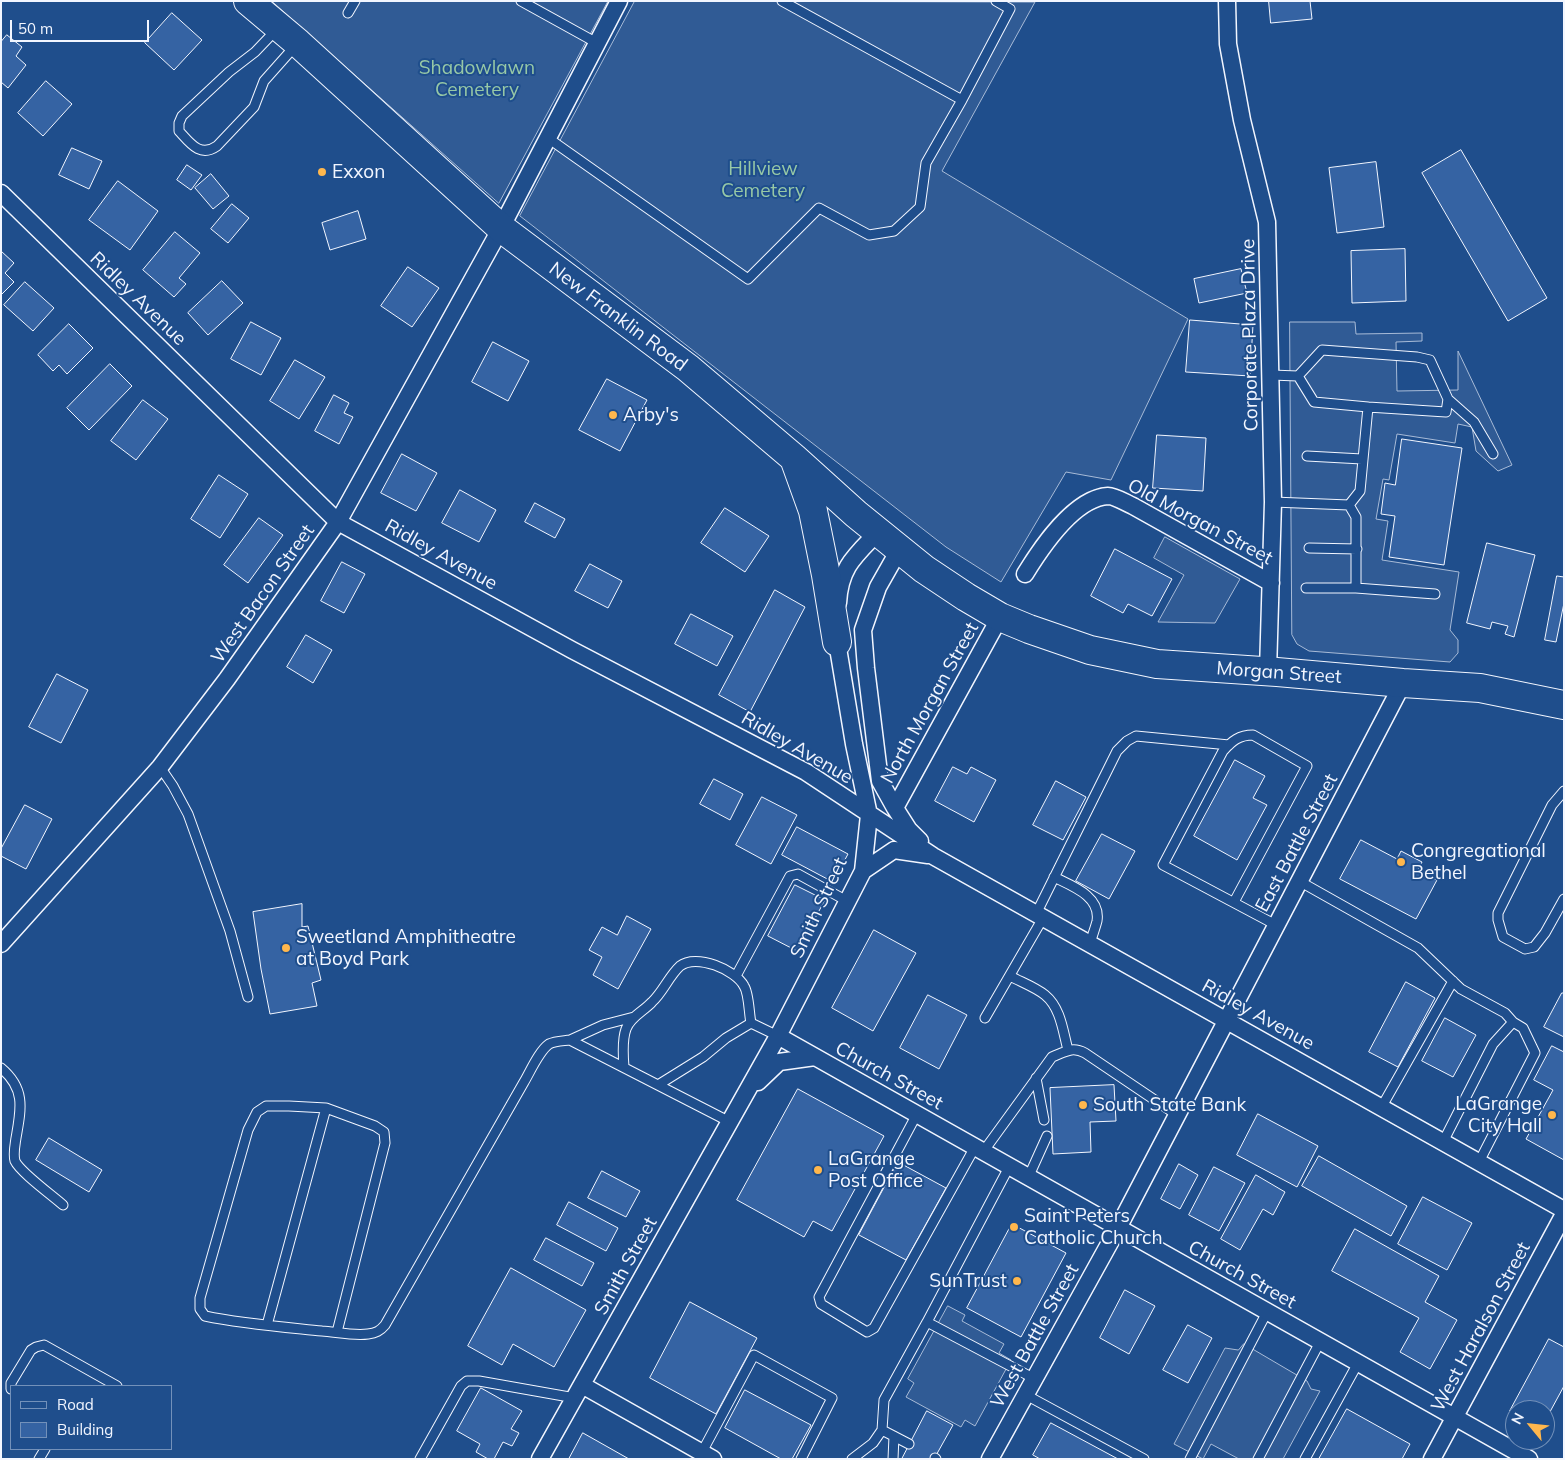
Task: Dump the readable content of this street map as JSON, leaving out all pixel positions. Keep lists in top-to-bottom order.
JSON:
{
  "streets": {
    "highway": ["New Franklin Road", "Morgan Street"],
    "street": [
      "Ridley Avenue",
      "Corporate Plaza Drive",
      "Old Morgan Street",
      "West Bacon Street",
      "North Morgan Street",
      "East Battle Street",
      "Smith Street",
      "Church Street",
      "West Haralson Street",
      "West Battle Street"
    ]
  },
  "crossings": [
    ["Ridley Avenue", "New Franklin Road"],
    ["Ridley Avenue", "West Bacon Street"],
    ["Ridley Avenue", "North Morgan Street"],
    ["Ridley Avenue", "East Battle Street"],
    ["Ridley Avenue", "Smith Street"],
    ["Ridley Avenue", "West Haralson Street"],
    ["Ridley Avenue", "West Battle Street"],
    ["New Franklin Road", "West Bacon Street"],
    ["New Franklin Road", "Morgan Street"],
    ["New Franklin Road", "North Morgan Street"],
    ["New Franklin Road", "Smith Street"],
    ["Corporate Plaza Drive", "Old Morgan Street"],
    ["Corporate Plaza Drive", "Morgan Street"],
    ["Morgan Street", "North Morgan Street"],
    ["Morgan Street", "East Battle Street"],
    ["East Battle Street", "West Battle Street"],
    ["Smith Street", "Church Street"],
    ["Church Street", "West Haralson Street"],
    ["Church Street", "West Battle Street"]
  ],
  "parks": ["Shadowlawn Cemetery", "Hillview Cemetery"],
  "places": [
    "Exxon",
    "Arby's",
    "Congregational Bethel",
    "Sweetland Amphitheatre at Boyd Park",
    "South State Bank",
    "LaGrange City Hall",
    "LaGrange Post Office",
    "Saint Peters Catholic Church",
    "SunTrust"
  ],
  "legend": ["Road", "Building"],
  "scale_bar": "50 m",
  "north": "top left"
}
